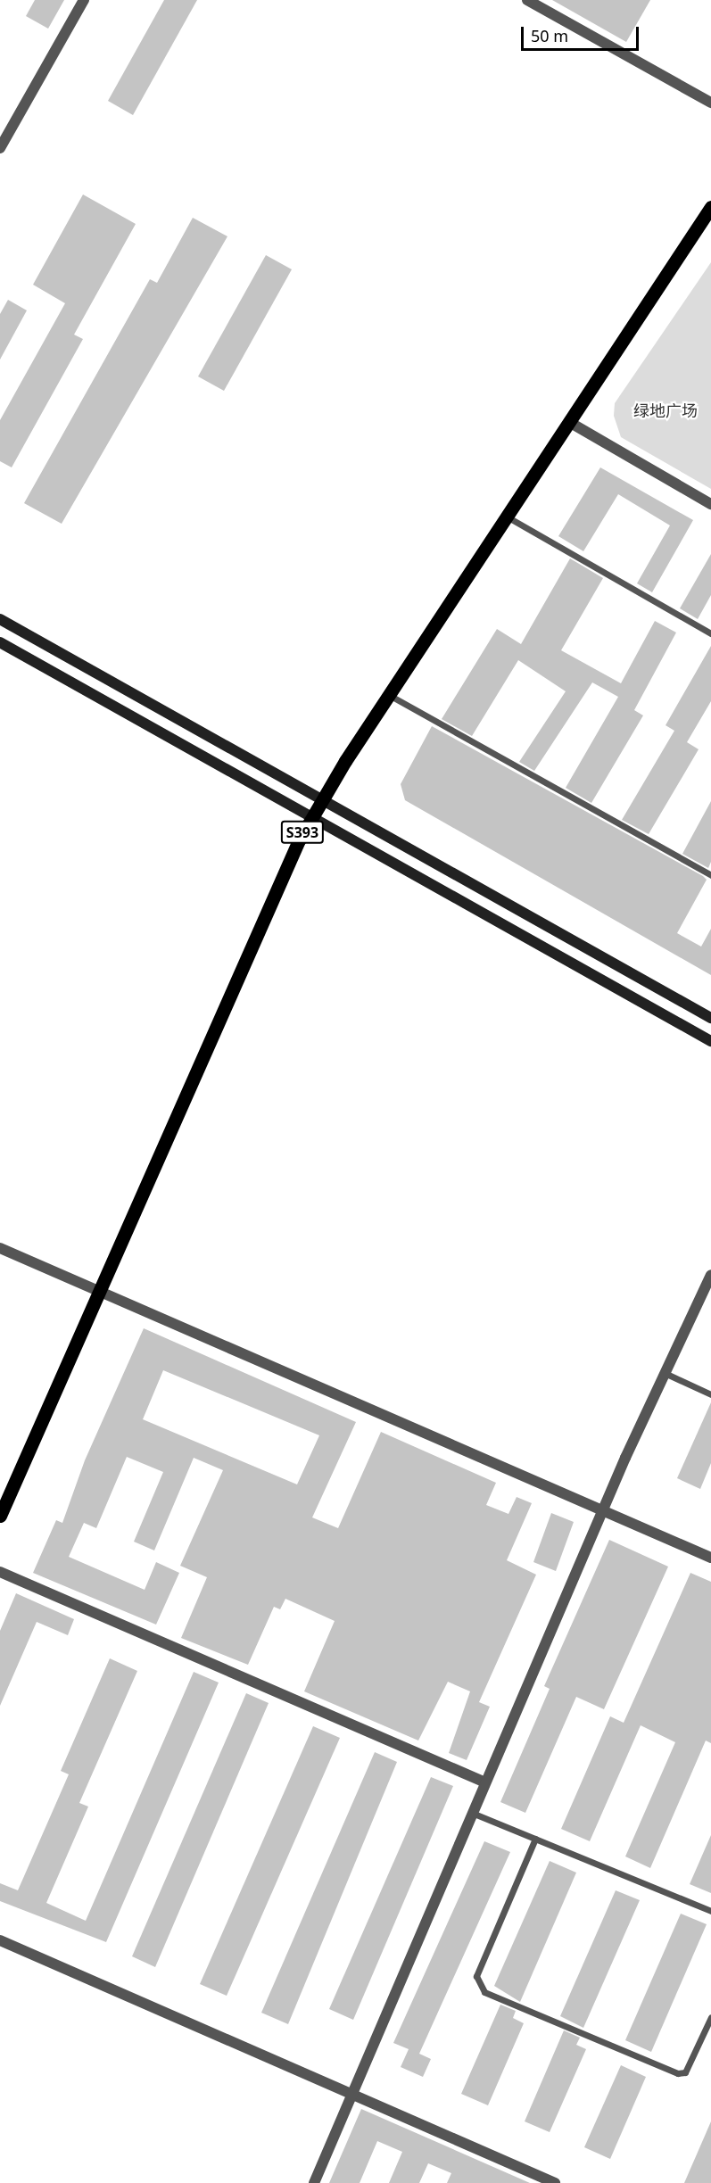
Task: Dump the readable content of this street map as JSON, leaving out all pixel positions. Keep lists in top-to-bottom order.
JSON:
{
  "streets": {
    "main road": ["S393"]
  },
  "parks": ["绿地广场"],
  "scale_bar": "50 m"
}
